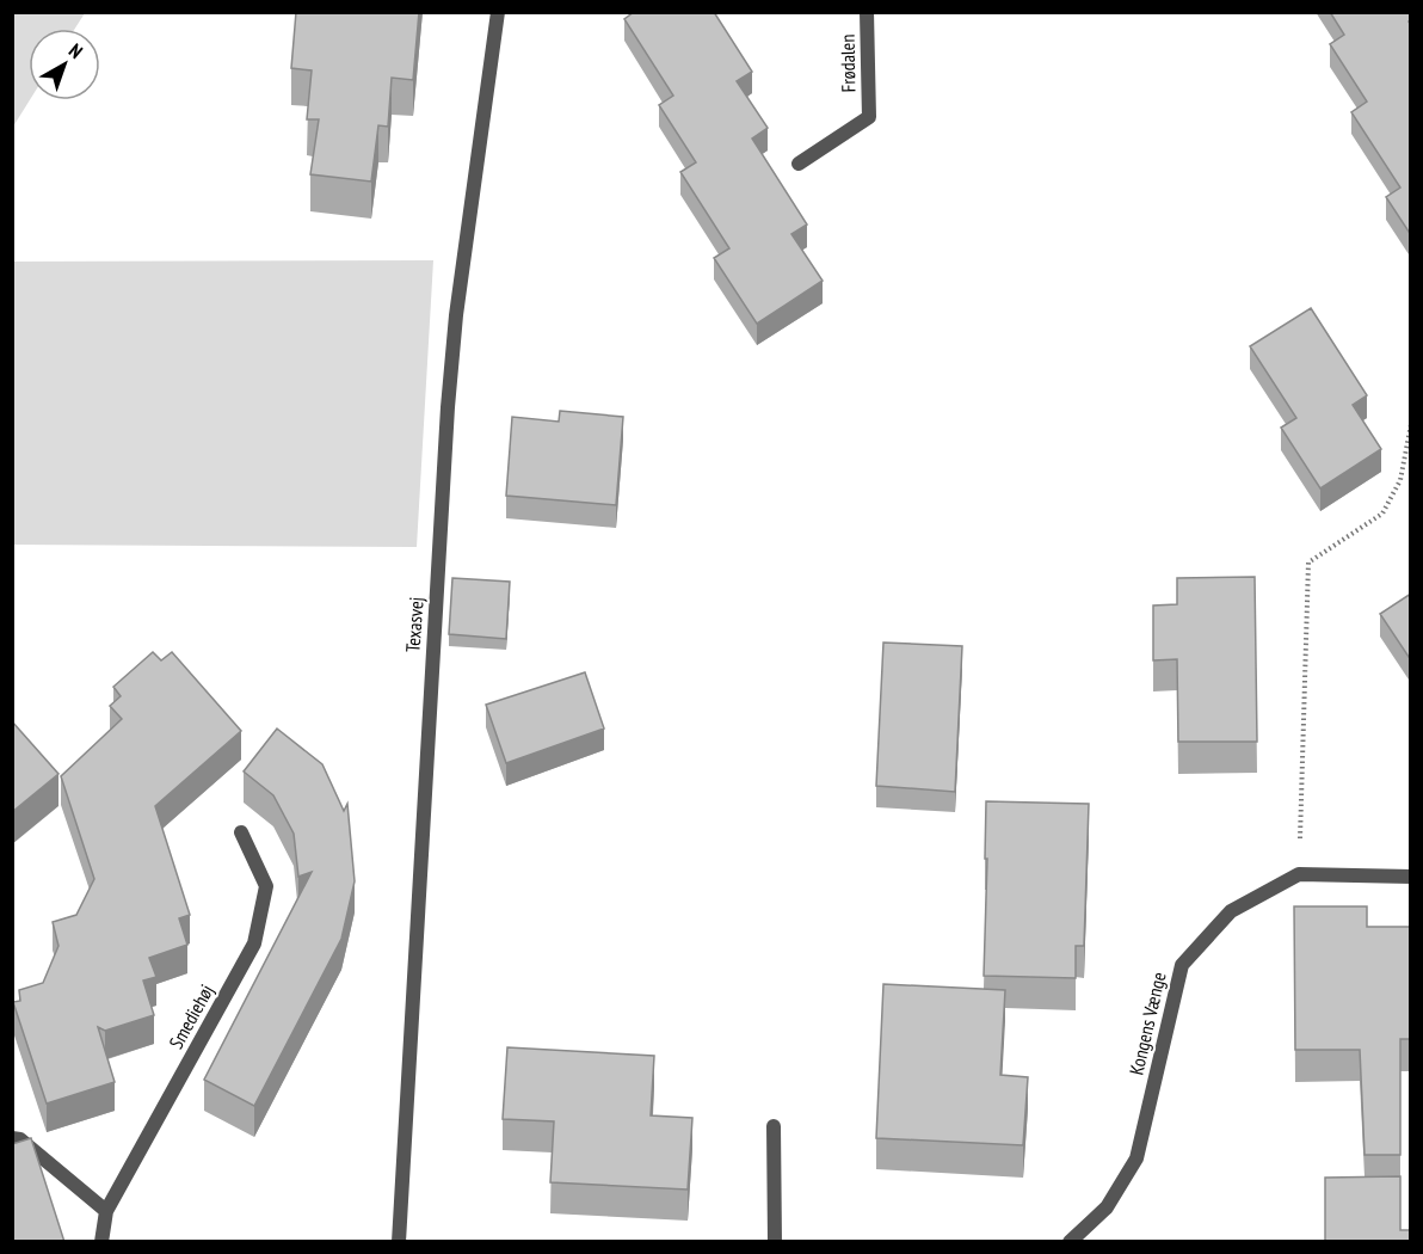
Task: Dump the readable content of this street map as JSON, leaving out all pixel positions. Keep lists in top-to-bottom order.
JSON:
{
  "streets": {
    "street": [
      "Frødalen",
      "Texasvej",
      "Smediehøj",
      "Kongens Vænge"
    ]
  },
  "north": "top right"
}
